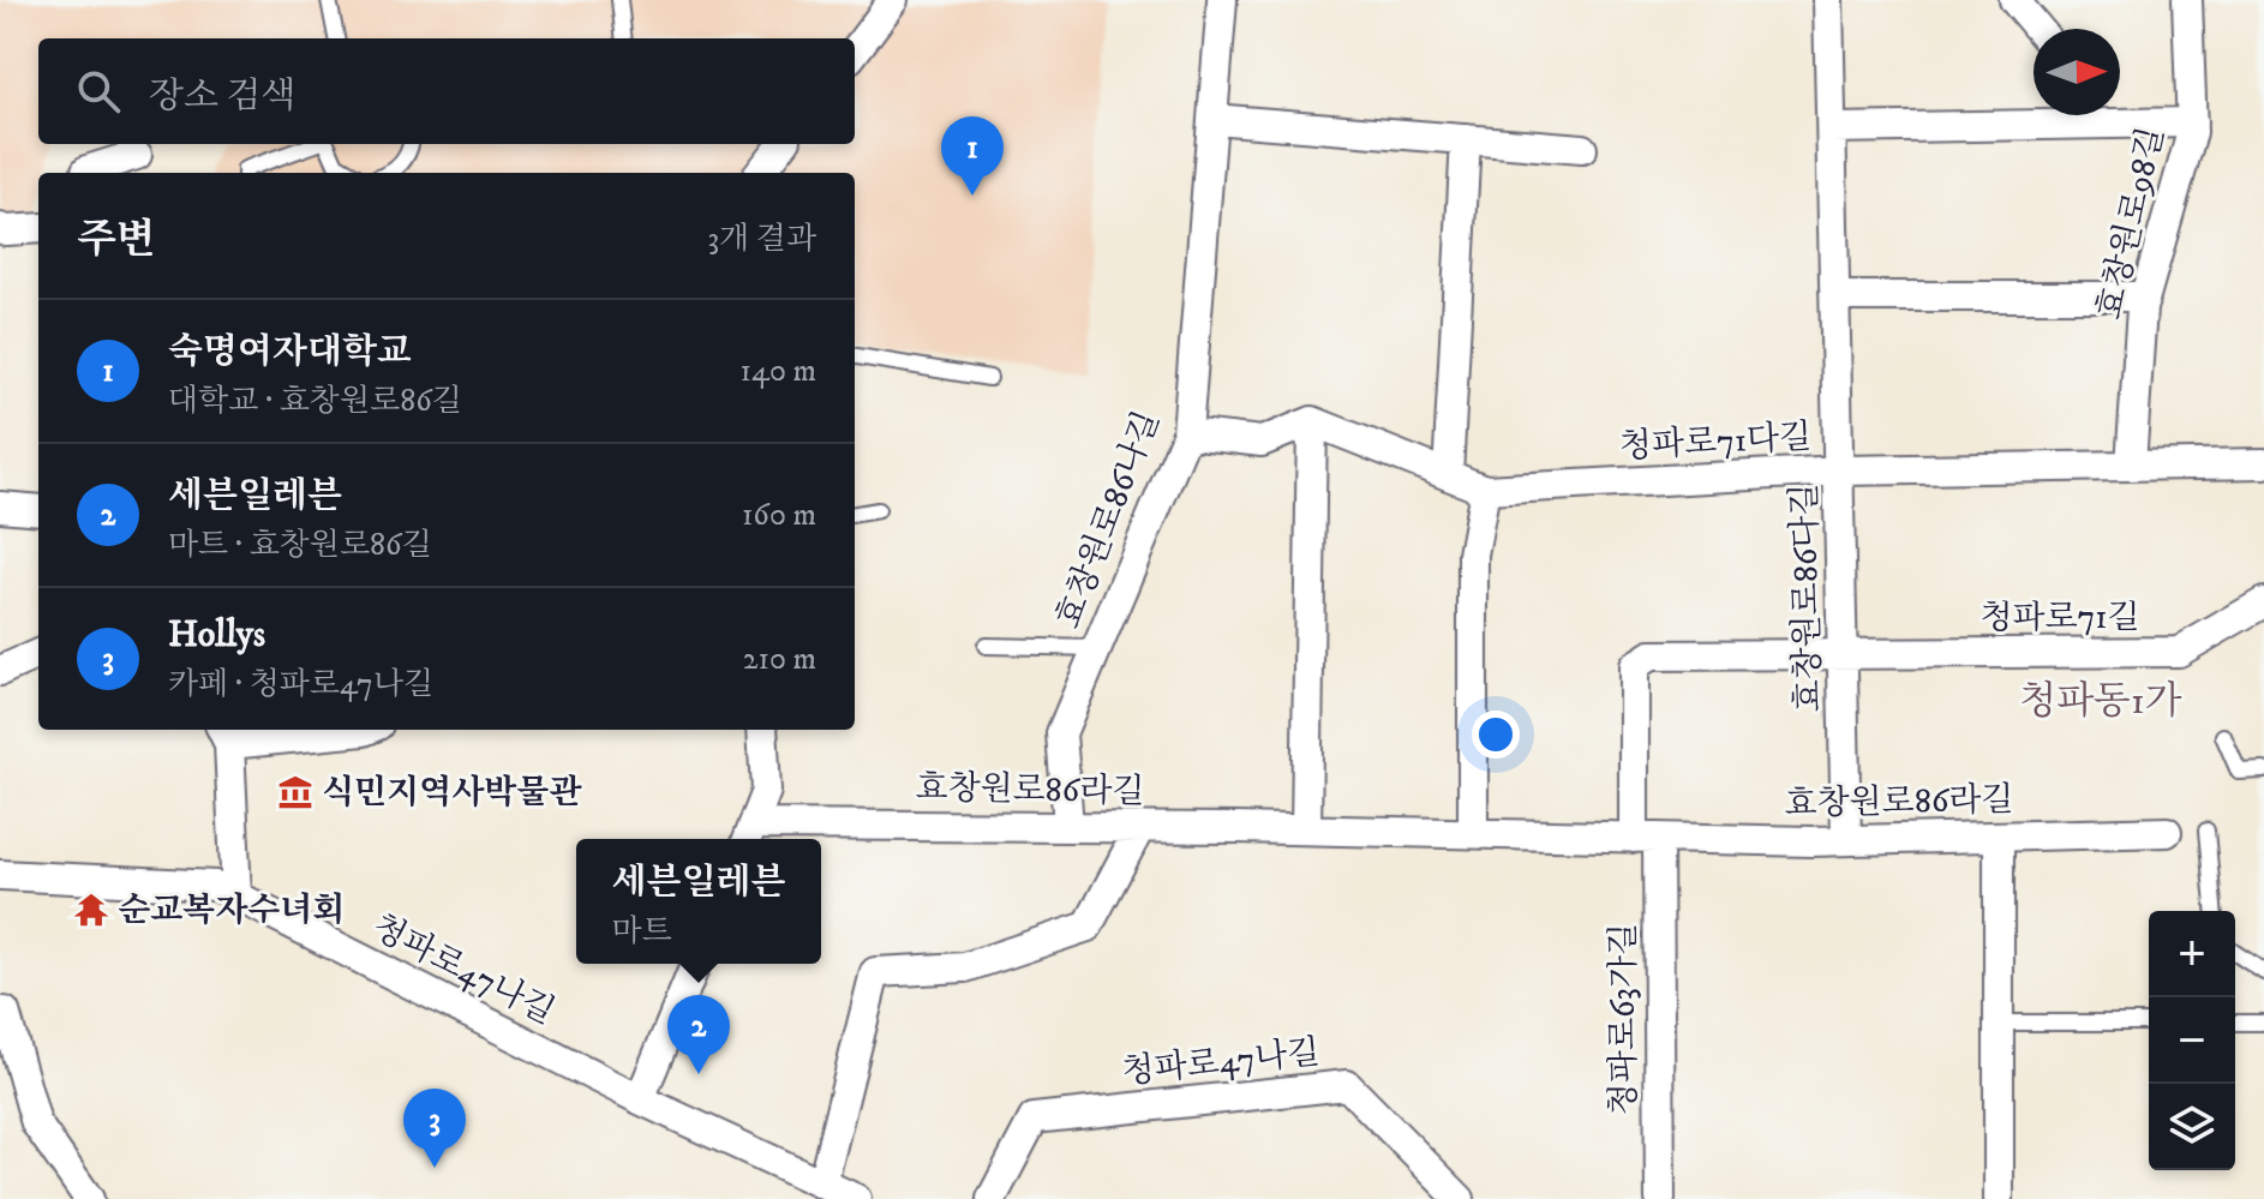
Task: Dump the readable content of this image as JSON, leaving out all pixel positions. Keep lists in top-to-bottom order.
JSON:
{
  "streets": {
    "street": [
      "효창원로98길",
      "청파로71다길",
      "효창원로86나길",
      "효창원로86다길",
      "청파로71길",
      "효창원로86라길",
      "청파로47나길",
      "청파로63가길"
    ]
  },
  "crossings": [
    ["효창원로98길", "청파로71다길"],
    ["청파로71다길", "효창원로86다길"],
    ["효창원로86나길", "효창원로86라길"],
    ["효창원로86다길", "청파로71길"],
    ["효창원로86다길", "효창원로86라길"],
    ["효창원로86라길", "청파로63가길"]
  ],
  "districts": ["청파동1가"],
  "places": {
    "museum": ["식민지역사박물관"],
    "temple": ["순교복자수녀회"]
  },
  "north": "right",
  "page": {
    "search": "장소 검색",
    "pins": ["1", "2", "3"],
    "heading": ["주변", "3개 결과"],
    "list": [
      {
        "mark": "1",
        "name": "숙명여자대학교",
        "note": "대학교 · 효창원로86길",
        "value": "140 m"
      },
      {
        "mark": "2",
        "name": "세븐일레븐",
        "note": "마트 · 효창원로86길",
        "value": "160 m"
      },
      {
        "mark": "3",
        "name": "Hollys",
        "note": "카페 · 청파로47나길",
        "value": "210 m"
      }
    ],
    "popup": ["세븐일레븐", "마트"],
    "map_buttons": ["+", "−"]
  }
}
